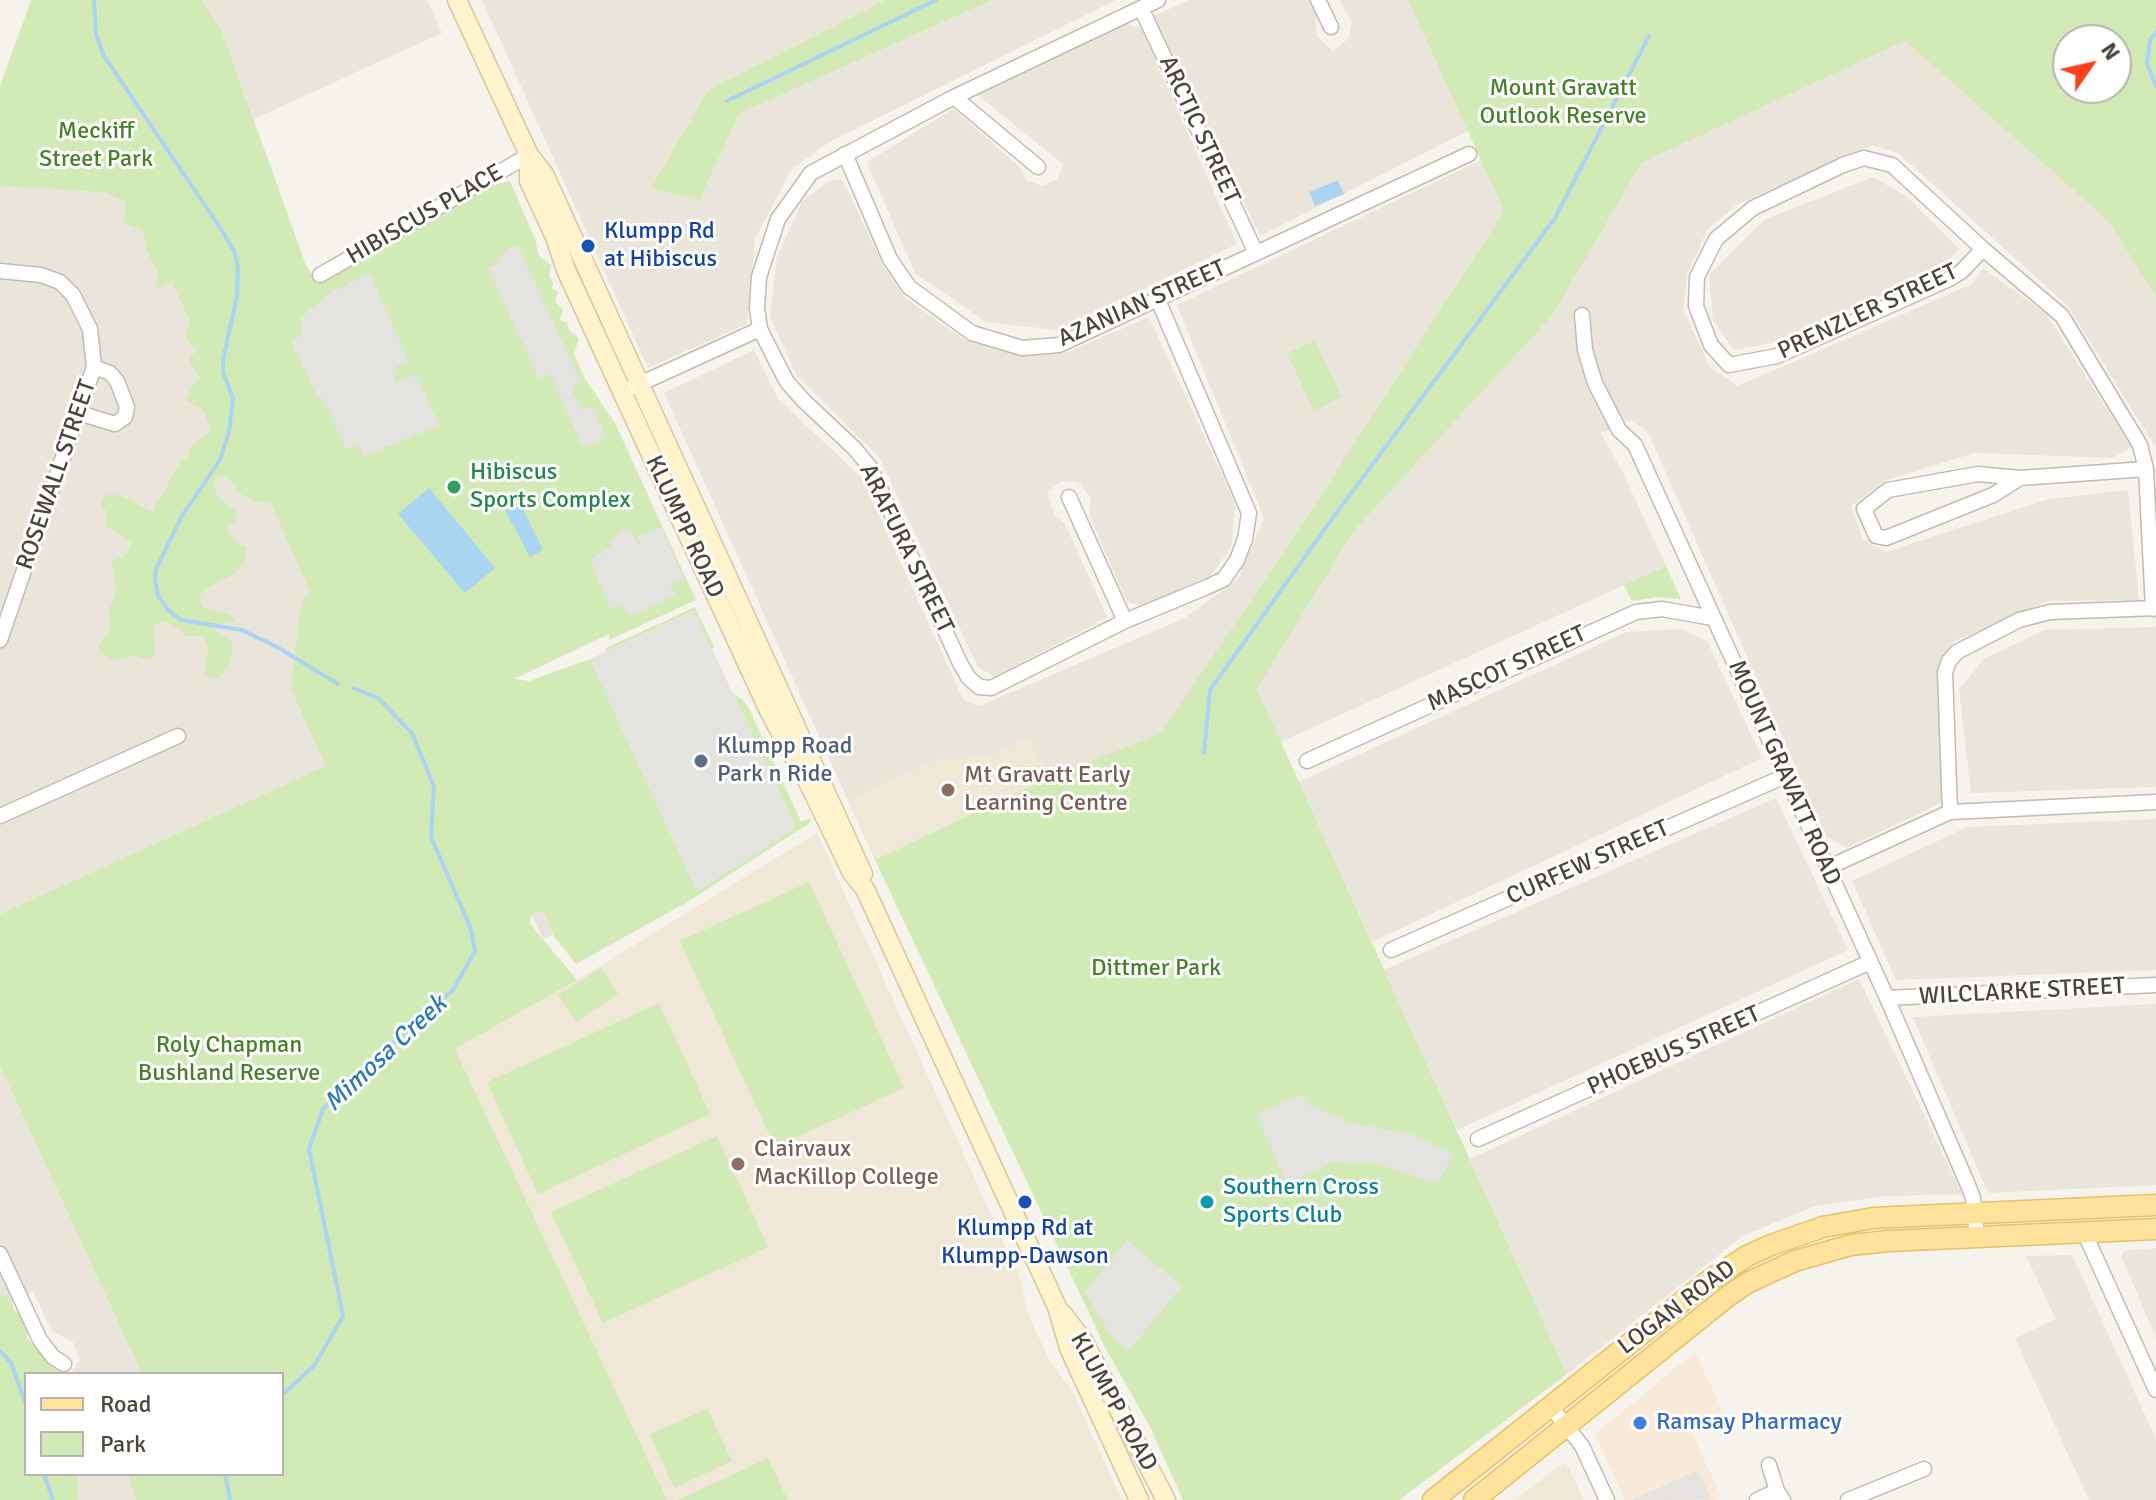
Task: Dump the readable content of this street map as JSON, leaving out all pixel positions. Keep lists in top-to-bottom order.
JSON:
{
  "streets": {
    "main road": ["KLUMPP ROAD", "LOGAN ROAD"],
    "street": [
      "ARCTIC STREET",
      "HIBISCUS PLACE",
      "AZANIAN STREET",
      "PRENZLER STREET",
      "ROSEWALL STREET",
      "ARAFURA STREET",
      "MASCOT STREET",
      "MOUNT GRAVATT ROAD",
      "CURFEW STREET",
      "WILCLARKE STREET",
      "PHOEBUS STREET"
    ]
  },
  "crossings": [
    ["ARCTIC STREET", "AZANIAN STREET"],
    ["ARCTIC STREET", "ARAFURA STREET"],
    ["HIBISCUS PLACE", "KLUMPP ROAD"],
    ["AZANIAN STREET", "ARAFURA STREET"],
    ["MASCOT STREET", "MOUNT GRAVATT ROAD"],
    ["MOUNT GRAVATT ROAD", "CURFEW STREET"],
    ["MOUNT GRAVATT ROAD", "WILCLARKE STREET"],
    ["MOUNT GRAVATT ROAD", "PHOEBUS STREET"],
    ["MOUNT GRAVATT ROAD", "LOGAN ROAD"]
  ],
  "water": ["Mimosa Creek"],
  "parks": [
    "Mount Gravatt Outlook Reserve",
    "Meckiff Street Park",
    "Dittmer Park",
    "Roly Chapman Bushland Reserve"
  ],
  "places": [
    "Klumpp Rd at Hibiscus",
    "Hibiscus Sports Complex",
    "Klumpp Road Park n Ride",
    "Mt Gravatt Early Learning Centre",
    "Clairvaux MacKillop College",
    "Klumpp Rd at Klumpp-Dawson",
    "Southern Cross Sports Club",
    "Ramsay Pharmacy"
  ],
  "legend": ["Road", "Park"],
  "north": "top right"
}
